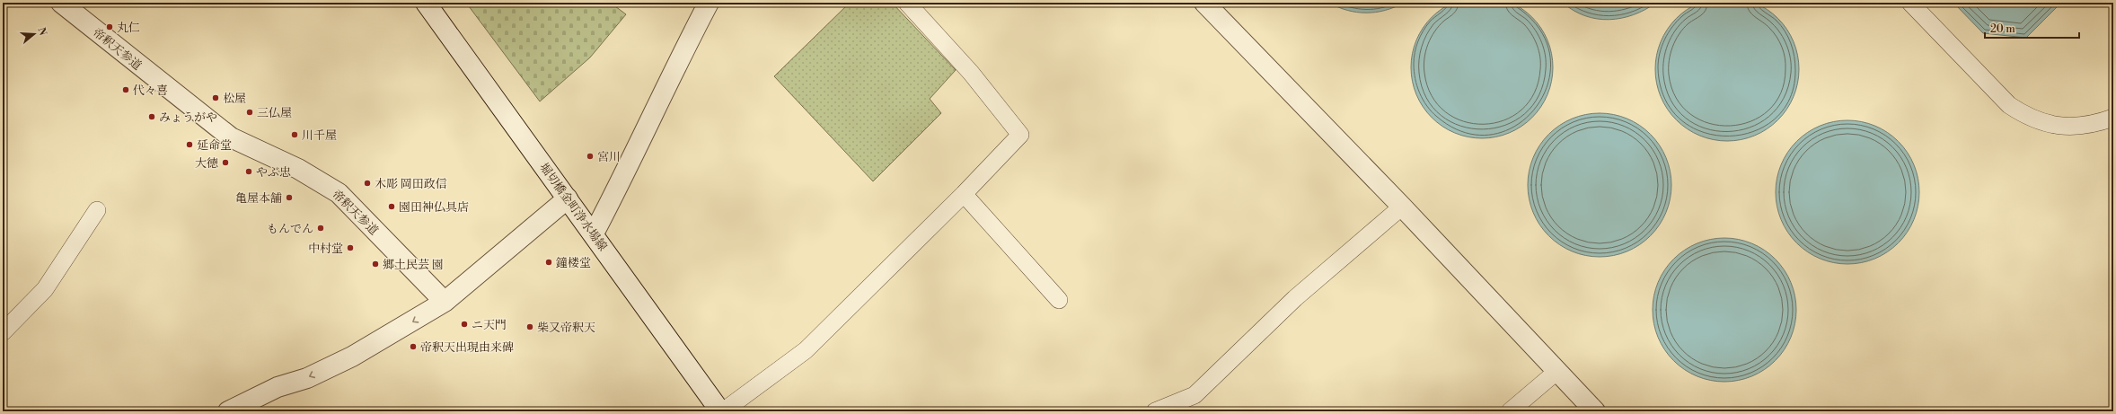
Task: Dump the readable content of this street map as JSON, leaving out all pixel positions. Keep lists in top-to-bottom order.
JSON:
{
  "streets": {
    "street": ["帝釈天参道", "堀切橋金町浄水場線"]
  },
  "places": [
    "丸仁",
    "代々喜",
    "松屋",
    "三仏屋",
    "みょうがや",
    "川千屋",
    "延命堂",
    "宮川",
    "大徳",
    "やぶ忠",
    "木彫 岡田政信",
    "亀屋本舗",
    "園田神仏具店",
    "もんでん",
    "中村堂",
    "鐘楼堂",
    "郷土民芸 園",
    "ニ天門",
    "柴又帝釈天",
    "帝釈天出現由来碑"
  ],
  "scale_bar": "20 m",
  "north": "right"
}
